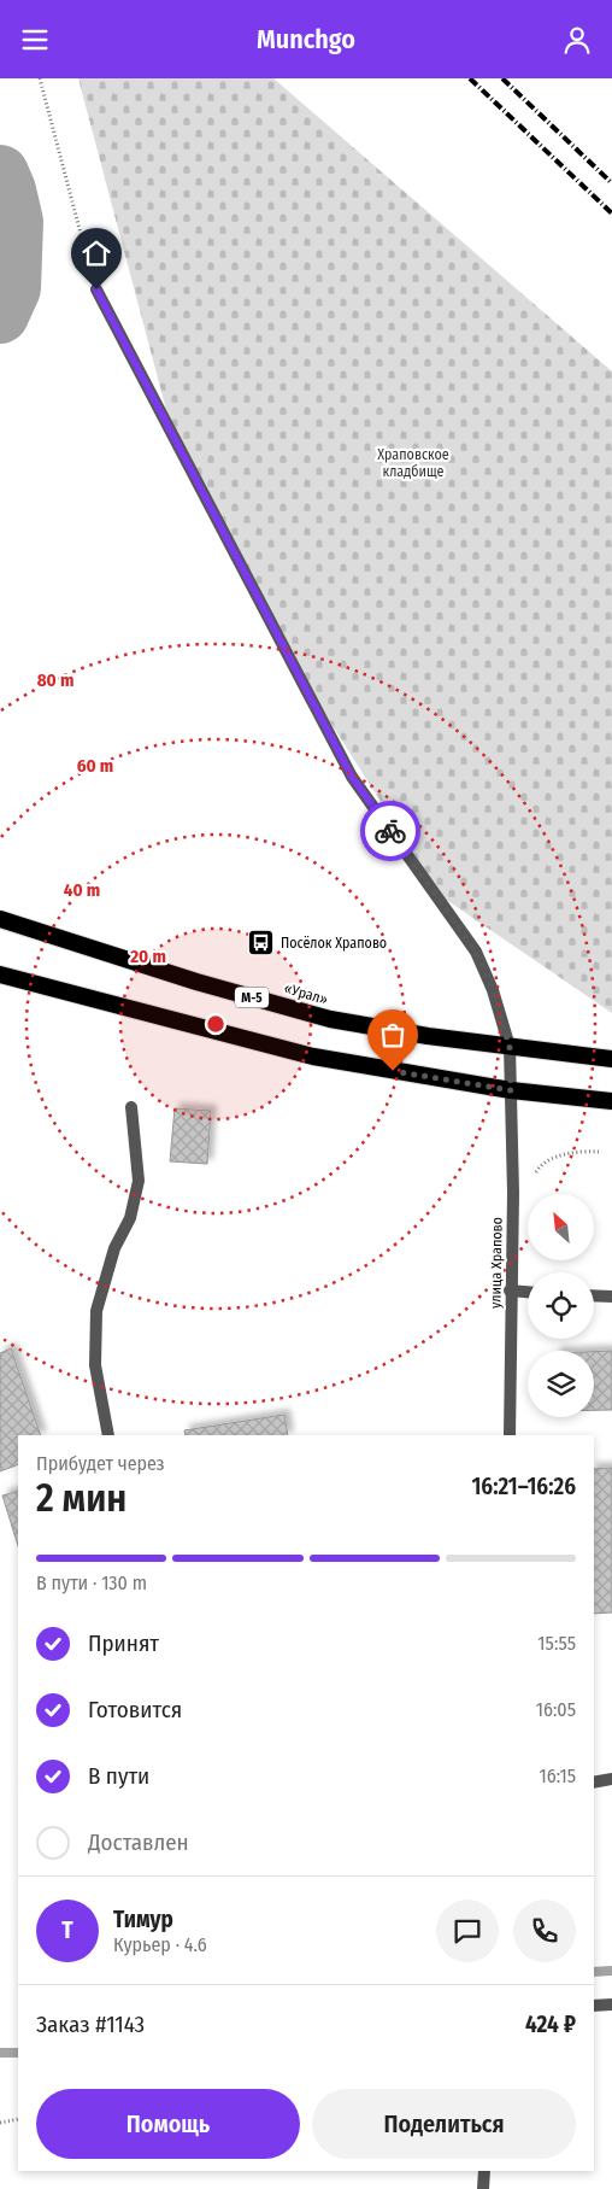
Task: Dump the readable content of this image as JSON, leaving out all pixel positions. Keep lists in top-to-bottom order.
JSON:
{
  "streets": {
    "highway": ["«Урал»", "М-5"],
    "street": ["улица Храпово"]
  },
  "crossings": [
    ["«Урал»", "улица Храпово"]
  ],
  "parks": ["Храповское кладбище"],
  "places": {
    "bus stop": ["Посёлок Храпово"]
  },
  "north": "top left",
  "page": {
    "header": "Munchgo",
    "heading": ["2 мин", "Прибудет через", "16:21–16:26"],
    "panel": [
      "Тимур",
      "Курьер · 4.6",
      "Заказ #1143",
      "424 ₽"
    ],
    "bar": "В пути · 130 m",
    "list": [
      ["Принят", "15:55"],
      ["Готовится", "16:05"],
      ["В пути", "16:15"],
      "Доставлен"
    ],
    "round": "Т",
    "buttons": ["Помощь", "Поделиться"]
  },
  "rings": [
    "80 m",
    "60 m",
    "40 m",
    "20 m"
  ]
}
